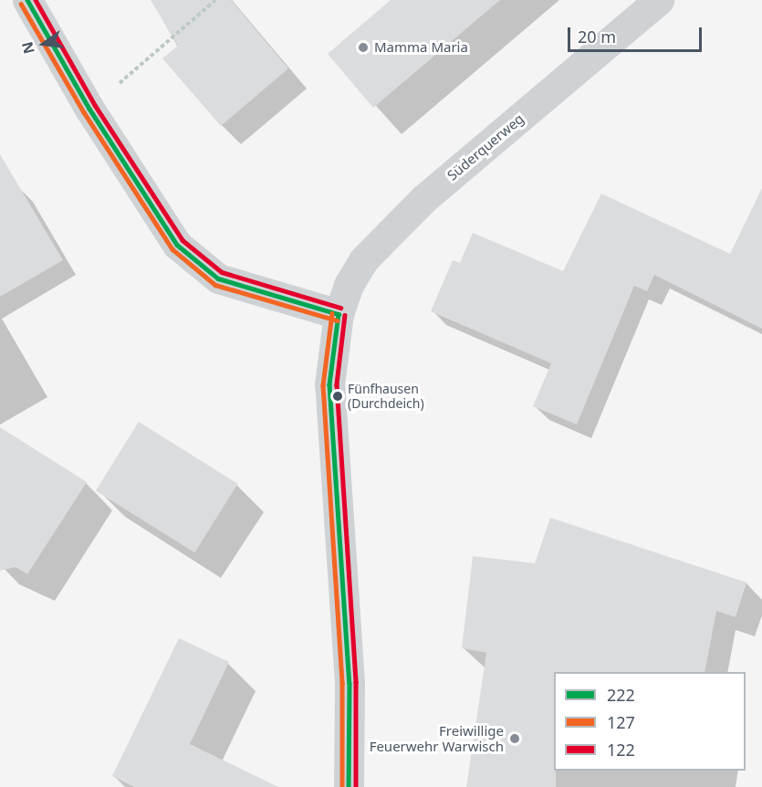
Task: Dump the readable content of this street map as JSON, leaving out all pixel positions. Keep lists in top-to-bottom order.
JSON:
{
  "streets": {
    "street": ["Süderquerweg"]
  },
  "places": ["Mamma Maria", "Fünfhausen (Durchdeich)", "Freiwillige Feuerwehr Warwisch"],
  "lines": ["transit line 222", "transit line 122", "transit line 127"],
  "legend": ["222", "127", "122"],
  "scale_bar": "20 m",
  "north": "left"
}
